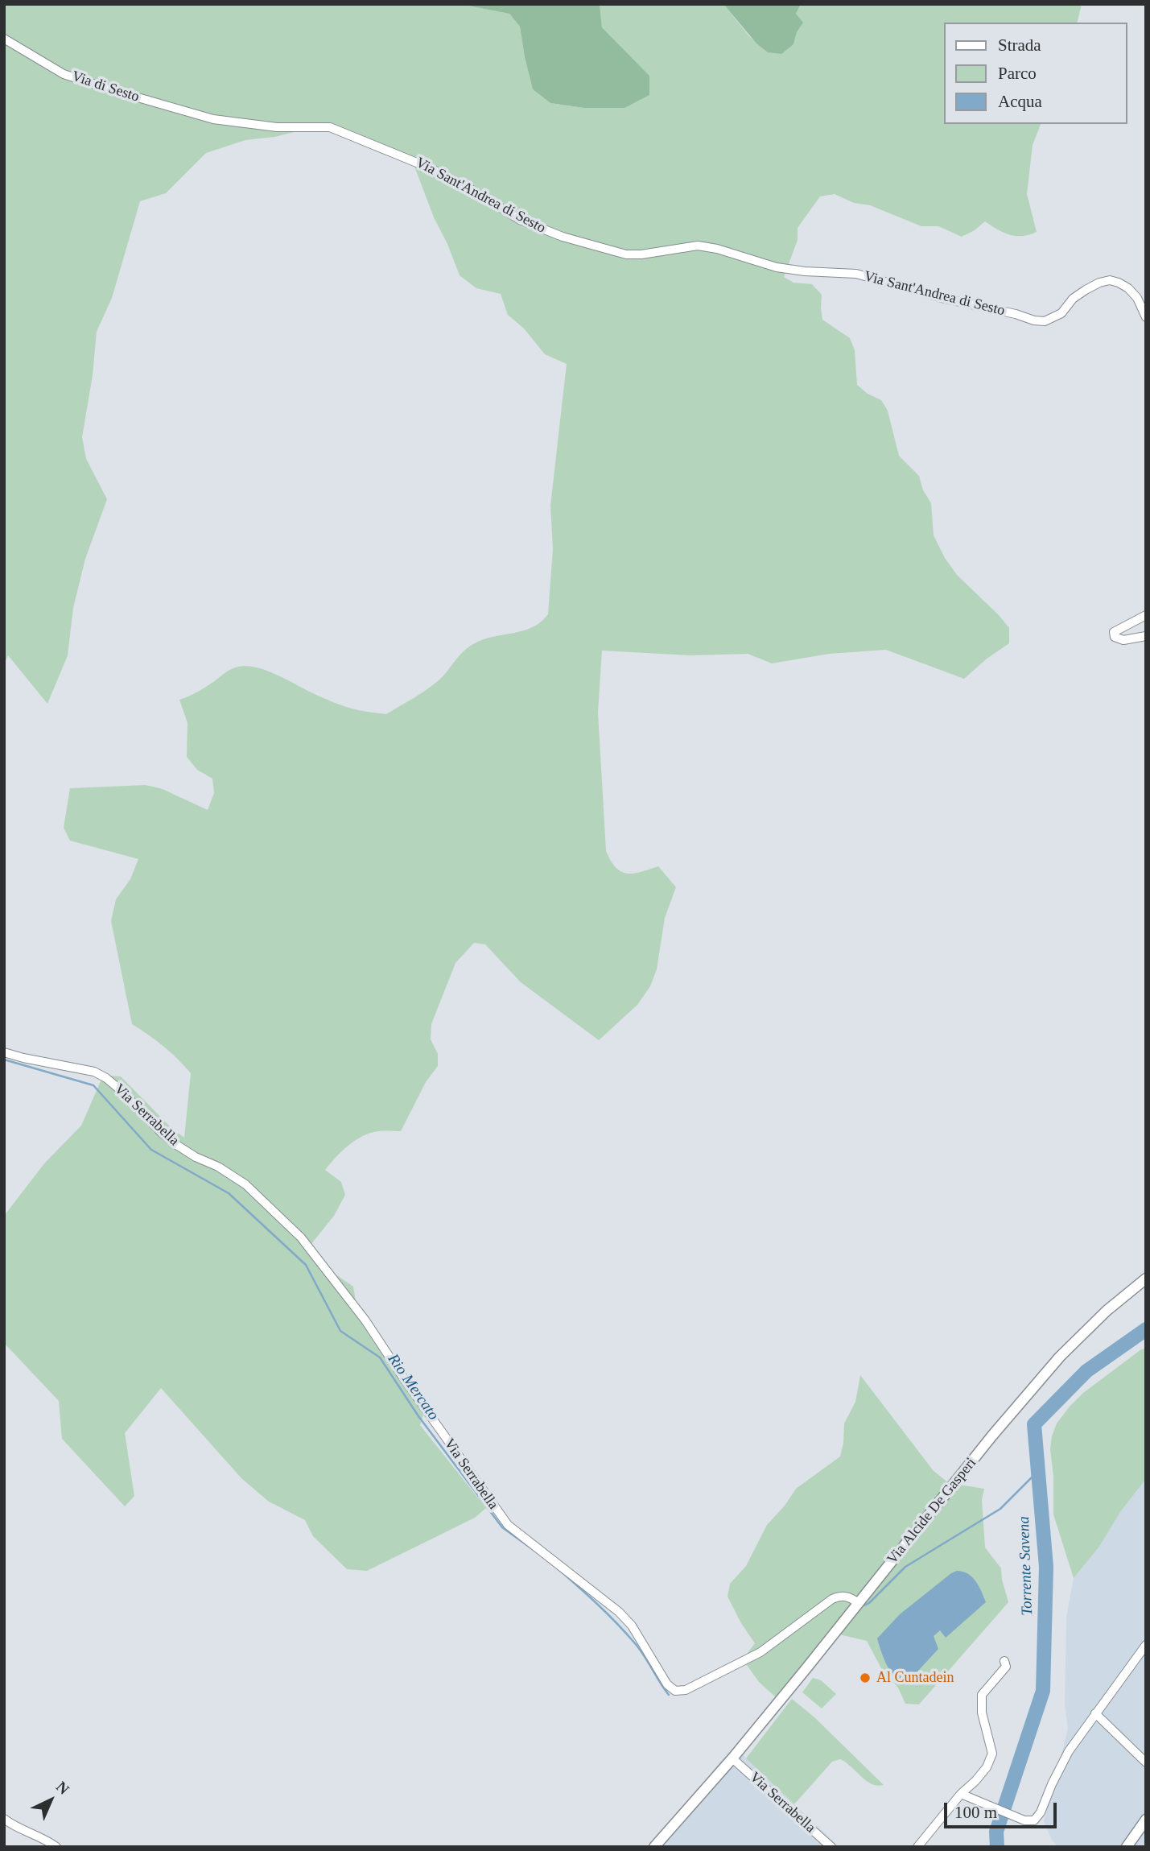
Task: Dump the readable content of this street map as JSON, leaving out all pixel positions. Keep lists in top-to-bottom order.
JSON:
{
  "streets": {
    "main road": ["Via Alcide De Gasperi"],
    "street": ["Via di Sesto", "Via Sant'Andrea di Sesto", "Via Serrabella"]
  },
  "crossings": [
    ["Via di Sesto", "Via Sant'Andrea di Sesto"],
    ["Via Serrabella", "Via Alcide De Gasperi"]
  ],
  "water": ["Rio Mercato", "Torrente Savena"],
  "places": ["Al Cuntadein"],
  "legend": ["Strada", "Parco", "Acqua"],
  "scale_bar": "100 m",
  "north": "top right"
}
